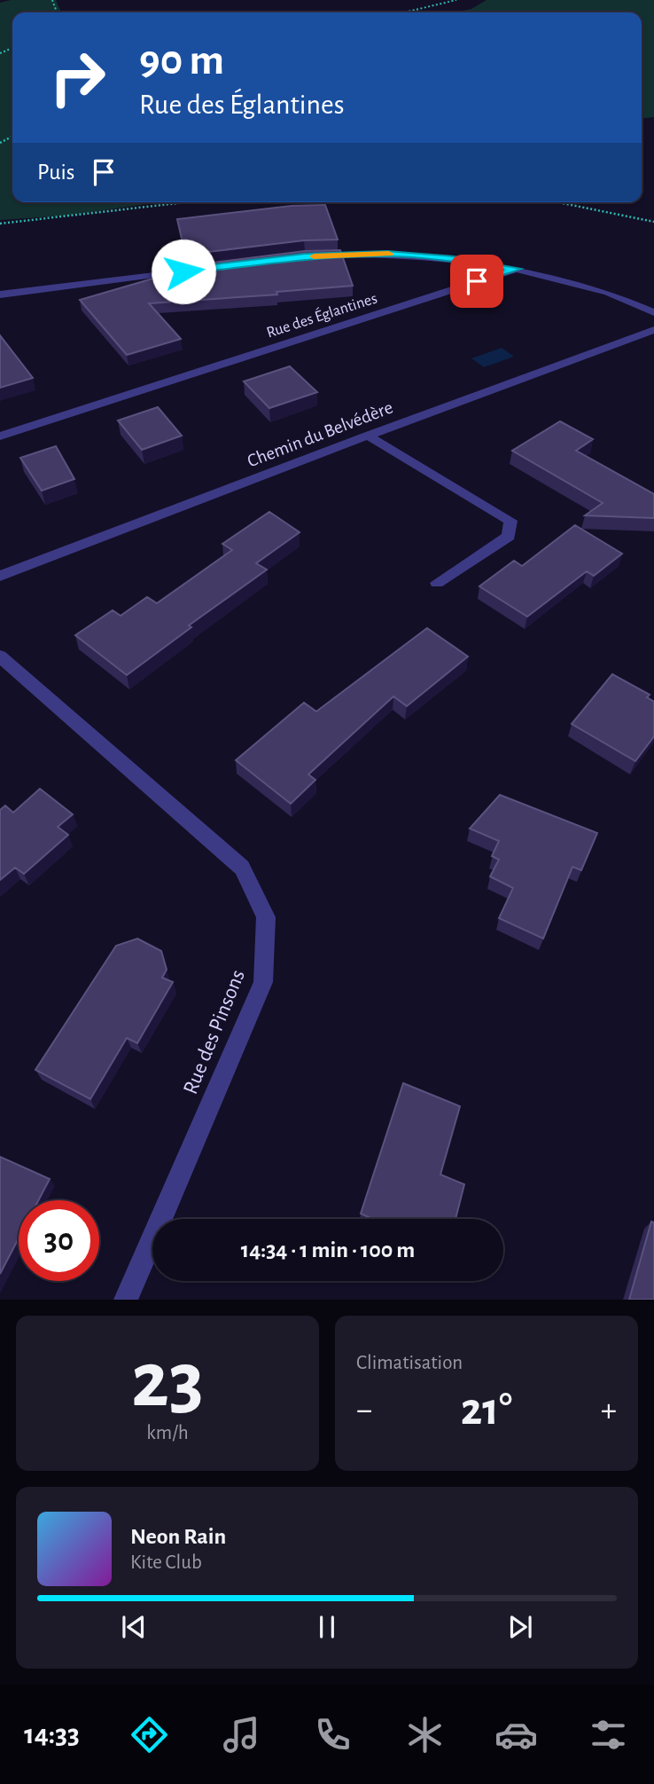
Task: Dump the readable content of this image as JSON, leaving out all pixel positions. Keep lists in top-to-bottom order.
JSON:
{
  "streets": {
    "street": ["Rue des Églantines", "Chemin du Belvédère", "Rue des Pinsons"]
  },
  "page": {
    "turn": ["90 m", "Rue des Églantines"],
    "then": "Puis",
    "limit": "30",
    "trip": "14:34 · 1 min · 100 m",
    "tile": [
      ["23", "km/h"],
      "Climatisation"
    ],
    "heat": ["−", "21°", "+"],
    "song": ["Neon Rain", "Kite Club"],
    "tabs": "14:33"
  }
}
